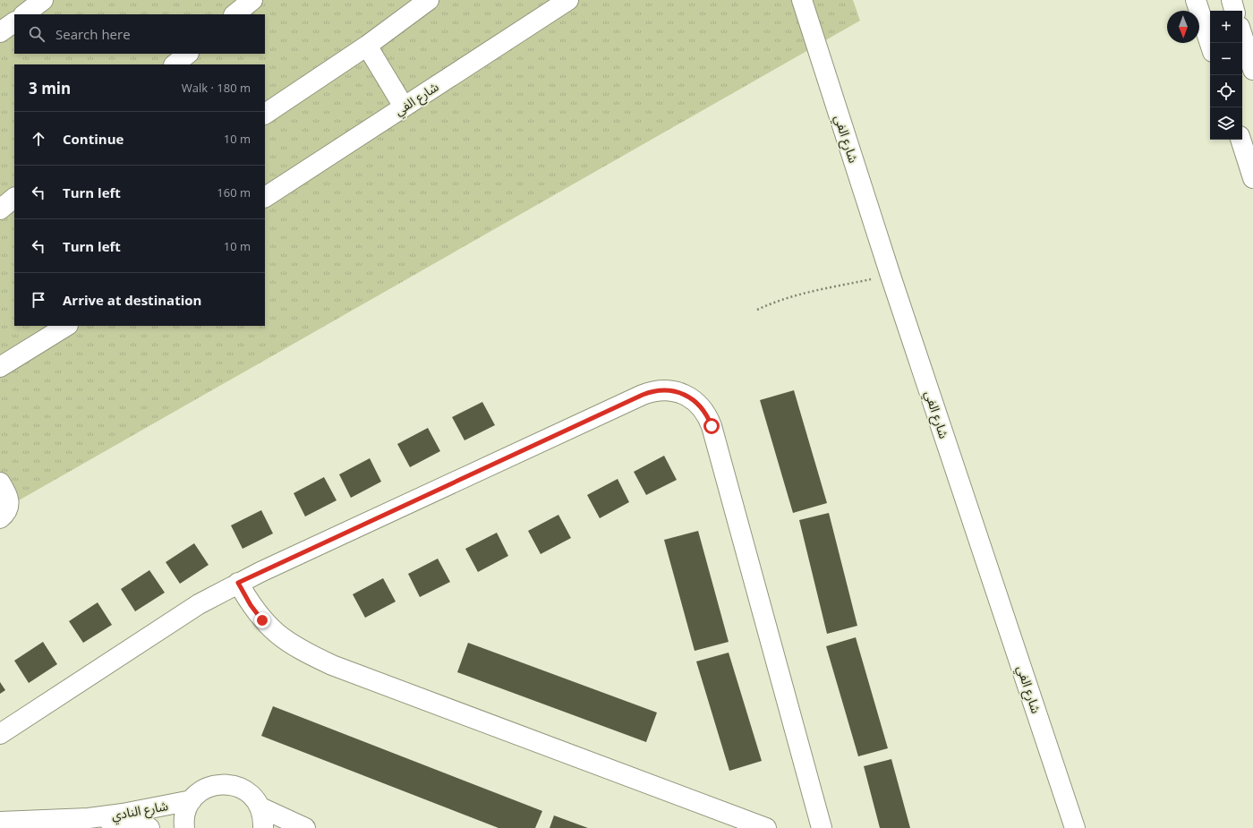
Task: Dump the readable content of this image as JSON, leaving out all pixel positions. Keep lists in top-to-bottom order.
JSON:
{
  "streets": {
    "street": ["شارع الفي", "شارع النادي"]
  },
  "north": "bottom",
  "page": {
    "map_buttons": ["+", "−"],
    "search": "Search here",
    "heading": ["3 min", "Walk · 180 m"],
    "list": [
      ["Continue", "10 m"],
      ["Turn left", "160 m"],
      ["Turn left", "10 m"],
      "Arrive at destination"
    ]
  }
}
